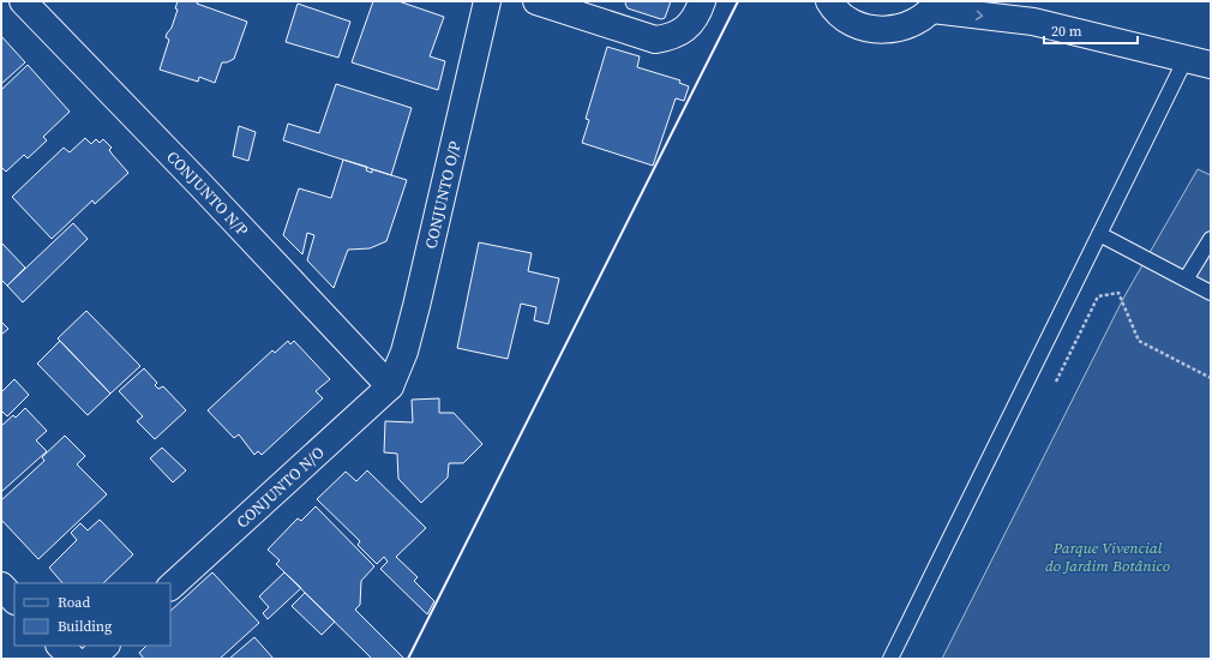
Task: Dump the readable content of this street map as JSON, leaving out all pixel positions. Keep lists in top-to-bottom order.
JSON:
{
  "streets": {
    "street": ["CONJUNTO N/P", "CONJUNTO O/P", "CONJUNTO N/O"]
  },
  "crossings": [
    ["CONJUNTO N/P", "CONJUNTO O/P"],
    ["CONJUNTO N/P", "CONJUNTO N/O"],
    ["CONJUNTO O/P", "CONJUNTO N/O"]
  ],
  "parks": ["Parque Vivencial do Jardim Botânico"],
  "legend": ["Road", "Building"],
  "scale_bar": "20 m"
}
